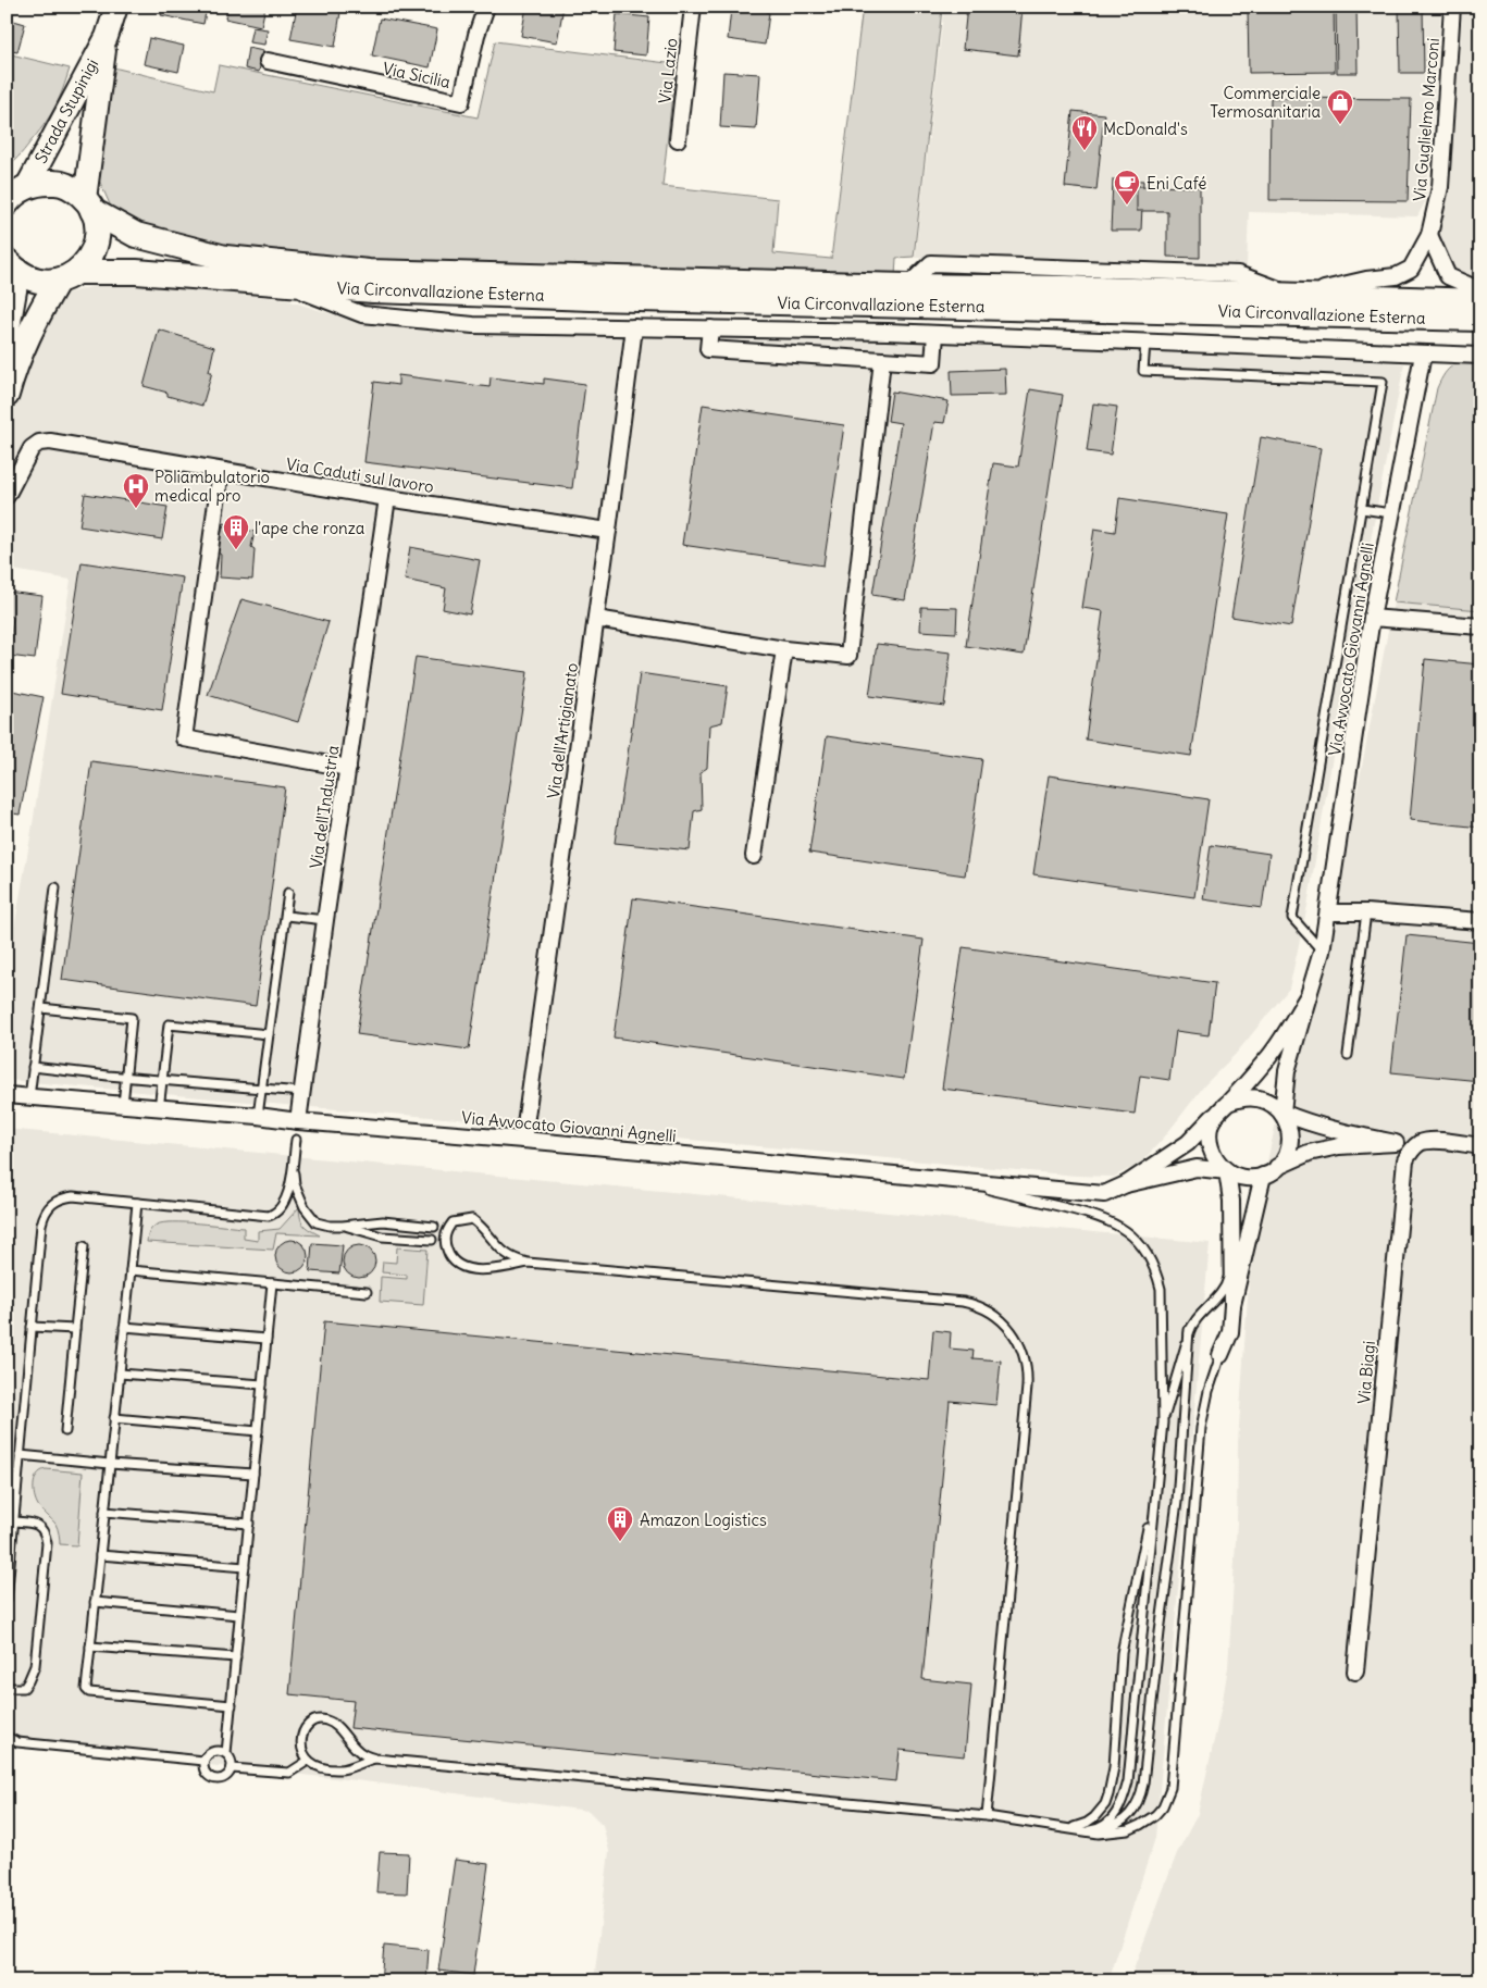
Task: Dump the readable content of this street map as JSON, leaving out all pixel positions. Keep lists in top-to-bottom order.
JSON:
{
  "streets": {
    "main road": ["Via Circonvallazione Esterna"],
    "street": [
      "Via Lazio",
      "Via Sicilia",
      "Strada Stupinigi",
      "Via Guglielmo Marconi",
      "Via Caduti sul lavoro",
      "Via Avvocato Giovanni Agnelli",
      "Via dell'Artigianato",
      "Via dell'Industria",
      "Via Biagi"
    ]
  },
  "crossings": [
    ["Strada Stupinigi", "Via Circonvallazione Esterna"],
    ["Via Guglielmo Marconi", "Via Circonvallazione Esterna"],
    ["Via Circonvallazione Esterna", "Via Avvocato Giovanni Agnelli"],
    ["Via Circonvallazione Esterna", "Via dell'Artigianato"],
    ["Via Caduti sul lavoro", "Via dell'Artigianato"],
    ["Via Caduti sul lavoro", "Via dell'Industria"],
    ["Via Avvocato Giovanni Agnelli", "Via dell'Artigianato"],
    ["Via Avvocato Giovanni Agnelli", "Via dell'Industria"]
  ],
  "places": {
    "shop": ["Commerciale Termosanitaria"],
    "restaurant": ["McDonald's"],
    "cafe": ["Eni Café"],
    "hospital": ["Poliambulatorio medical pro"],
    "building": ["l'ape che ronza", "Amazon Logistics"]
  }
}
